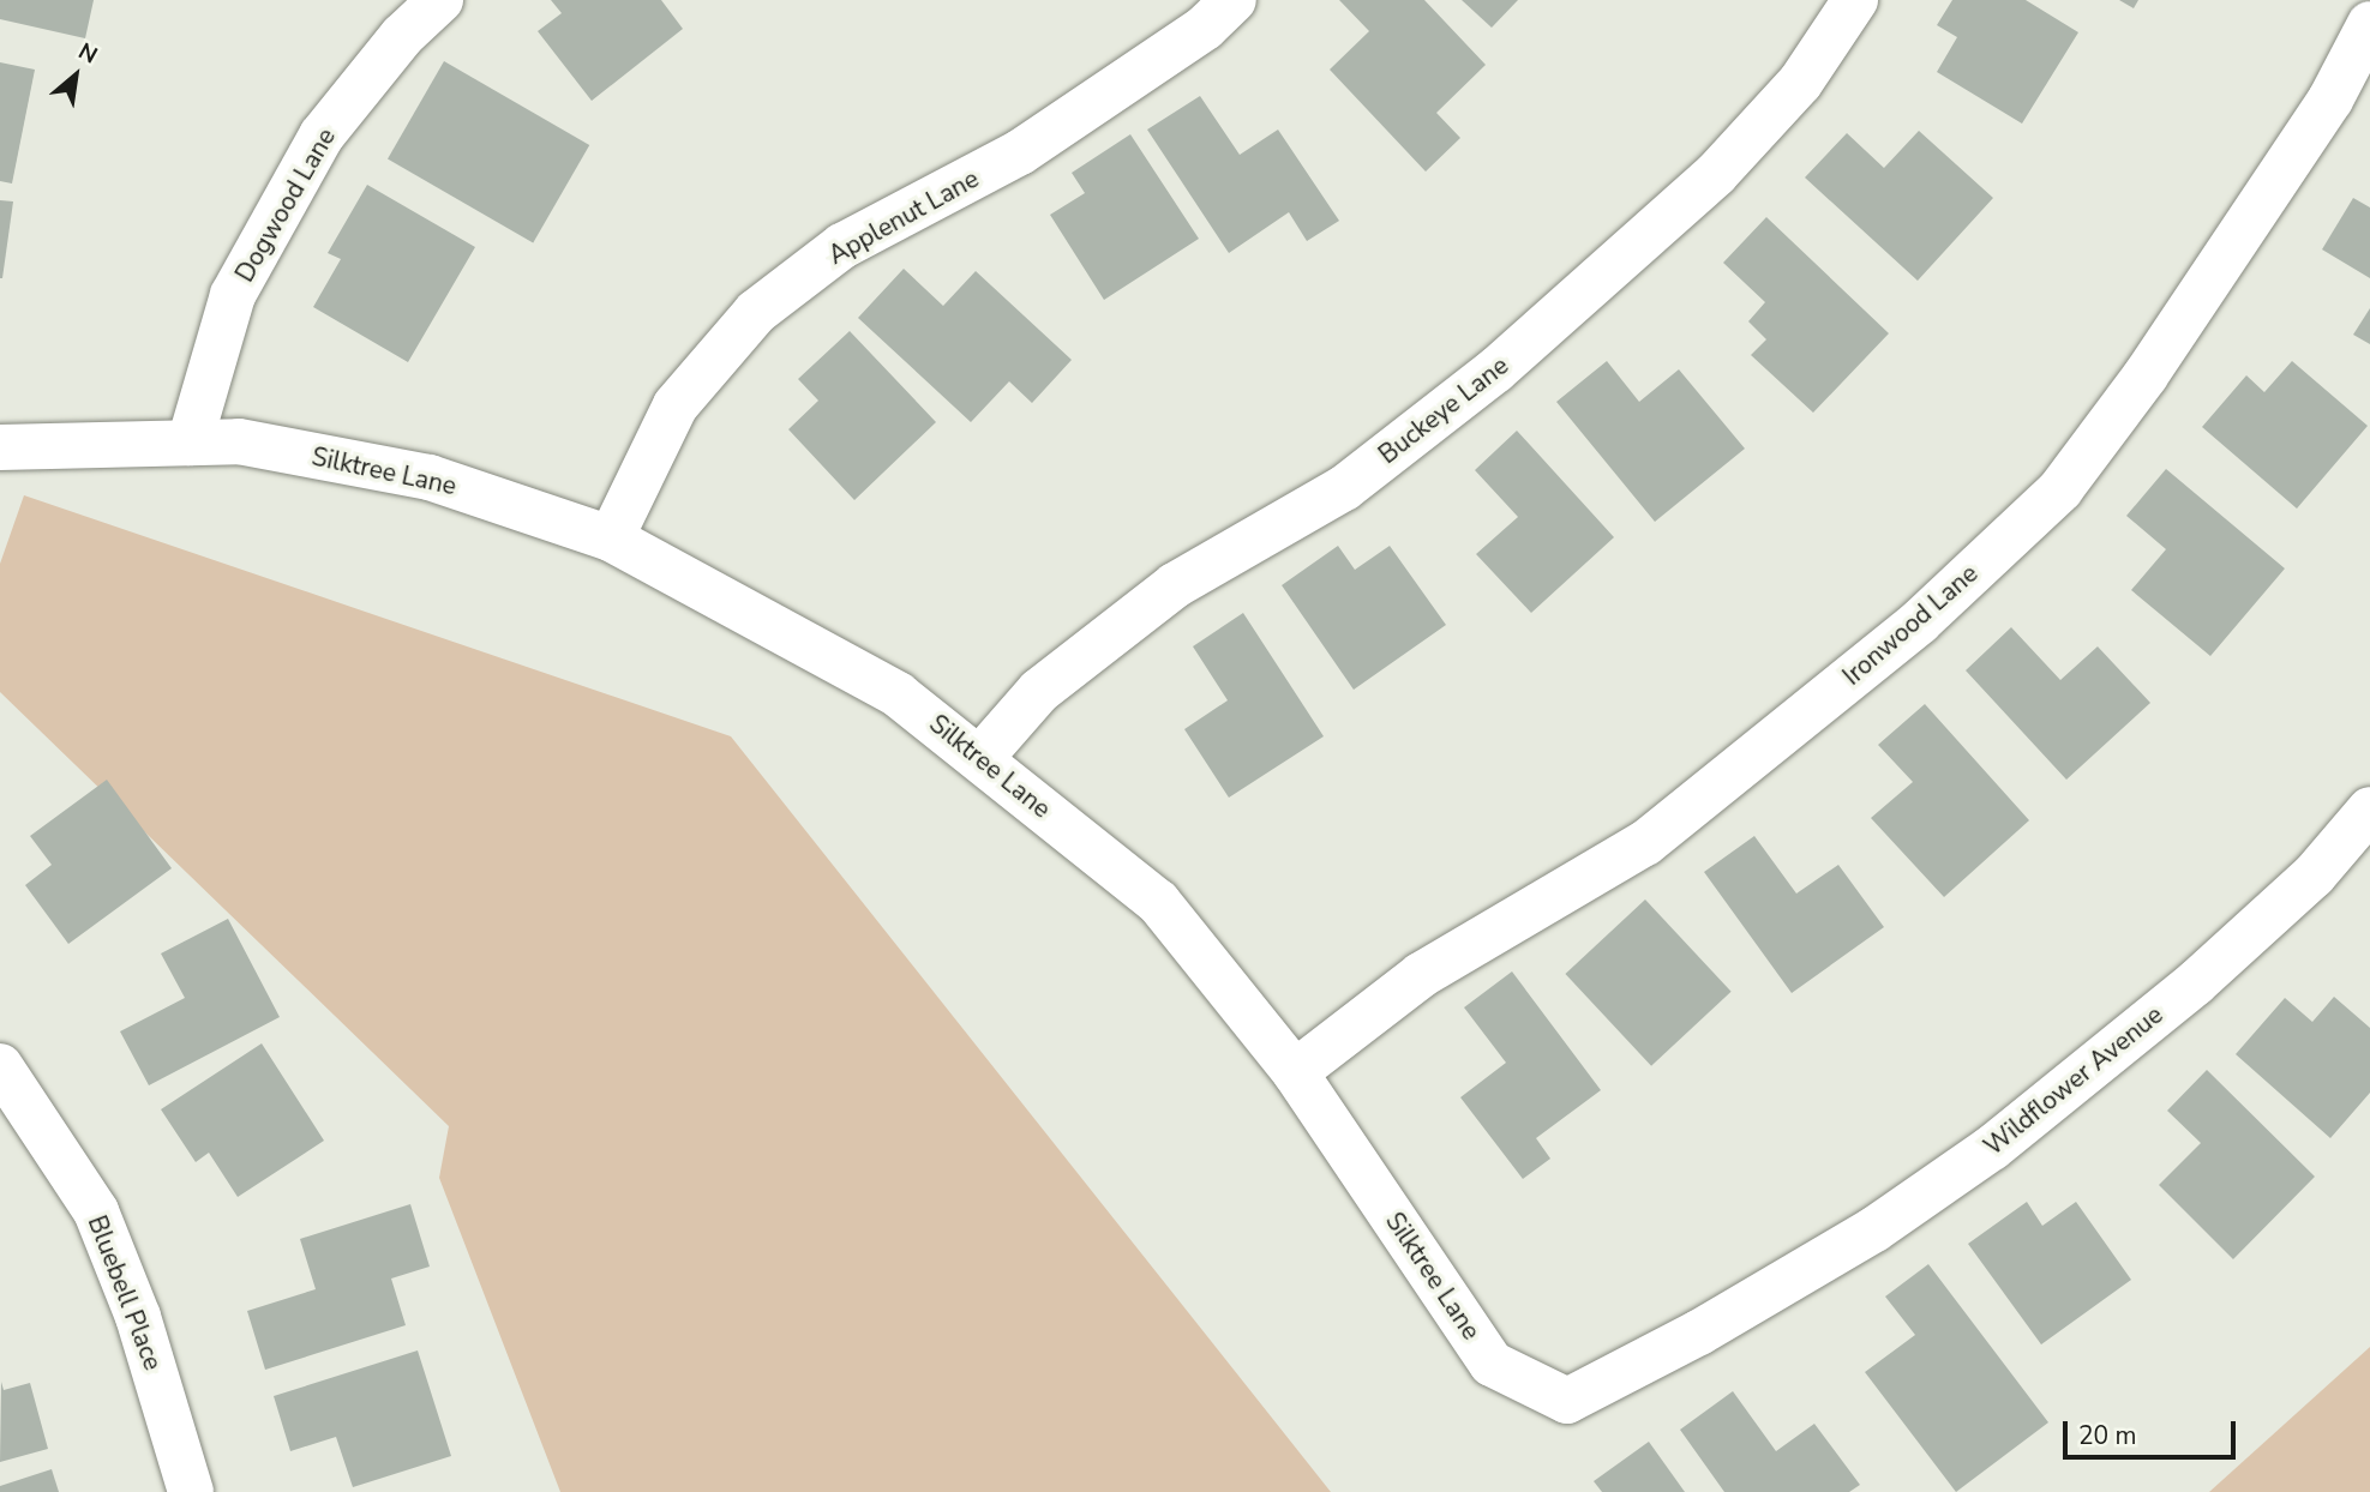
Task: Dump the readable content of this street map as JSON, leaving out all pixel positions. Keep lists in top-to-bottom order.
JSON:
{
  "streets": {
    "street": [
      "Dogwood Lane",
      "Applenut Lane",
      "Buckeye Lane",
      "Silktree Lane",
      "Ironwood Lane",
      "Wildflower Avenue",
      "Bluebell Place"
    ]
  },
  "crossings": [
    ["Dogwood Lane", "Silktree Lane"],
    ["Applenut Lane", "Silktree Lane"],
    ["Buckeye Lane", "Silktree Lane"],
    ["Silktree Lane", "Ironwood Lane"],
    ["Silktree Lane", "Wildflower Avenue"]
  ],
  "scale_bar": "20 m",
  "north": "top right"
}
